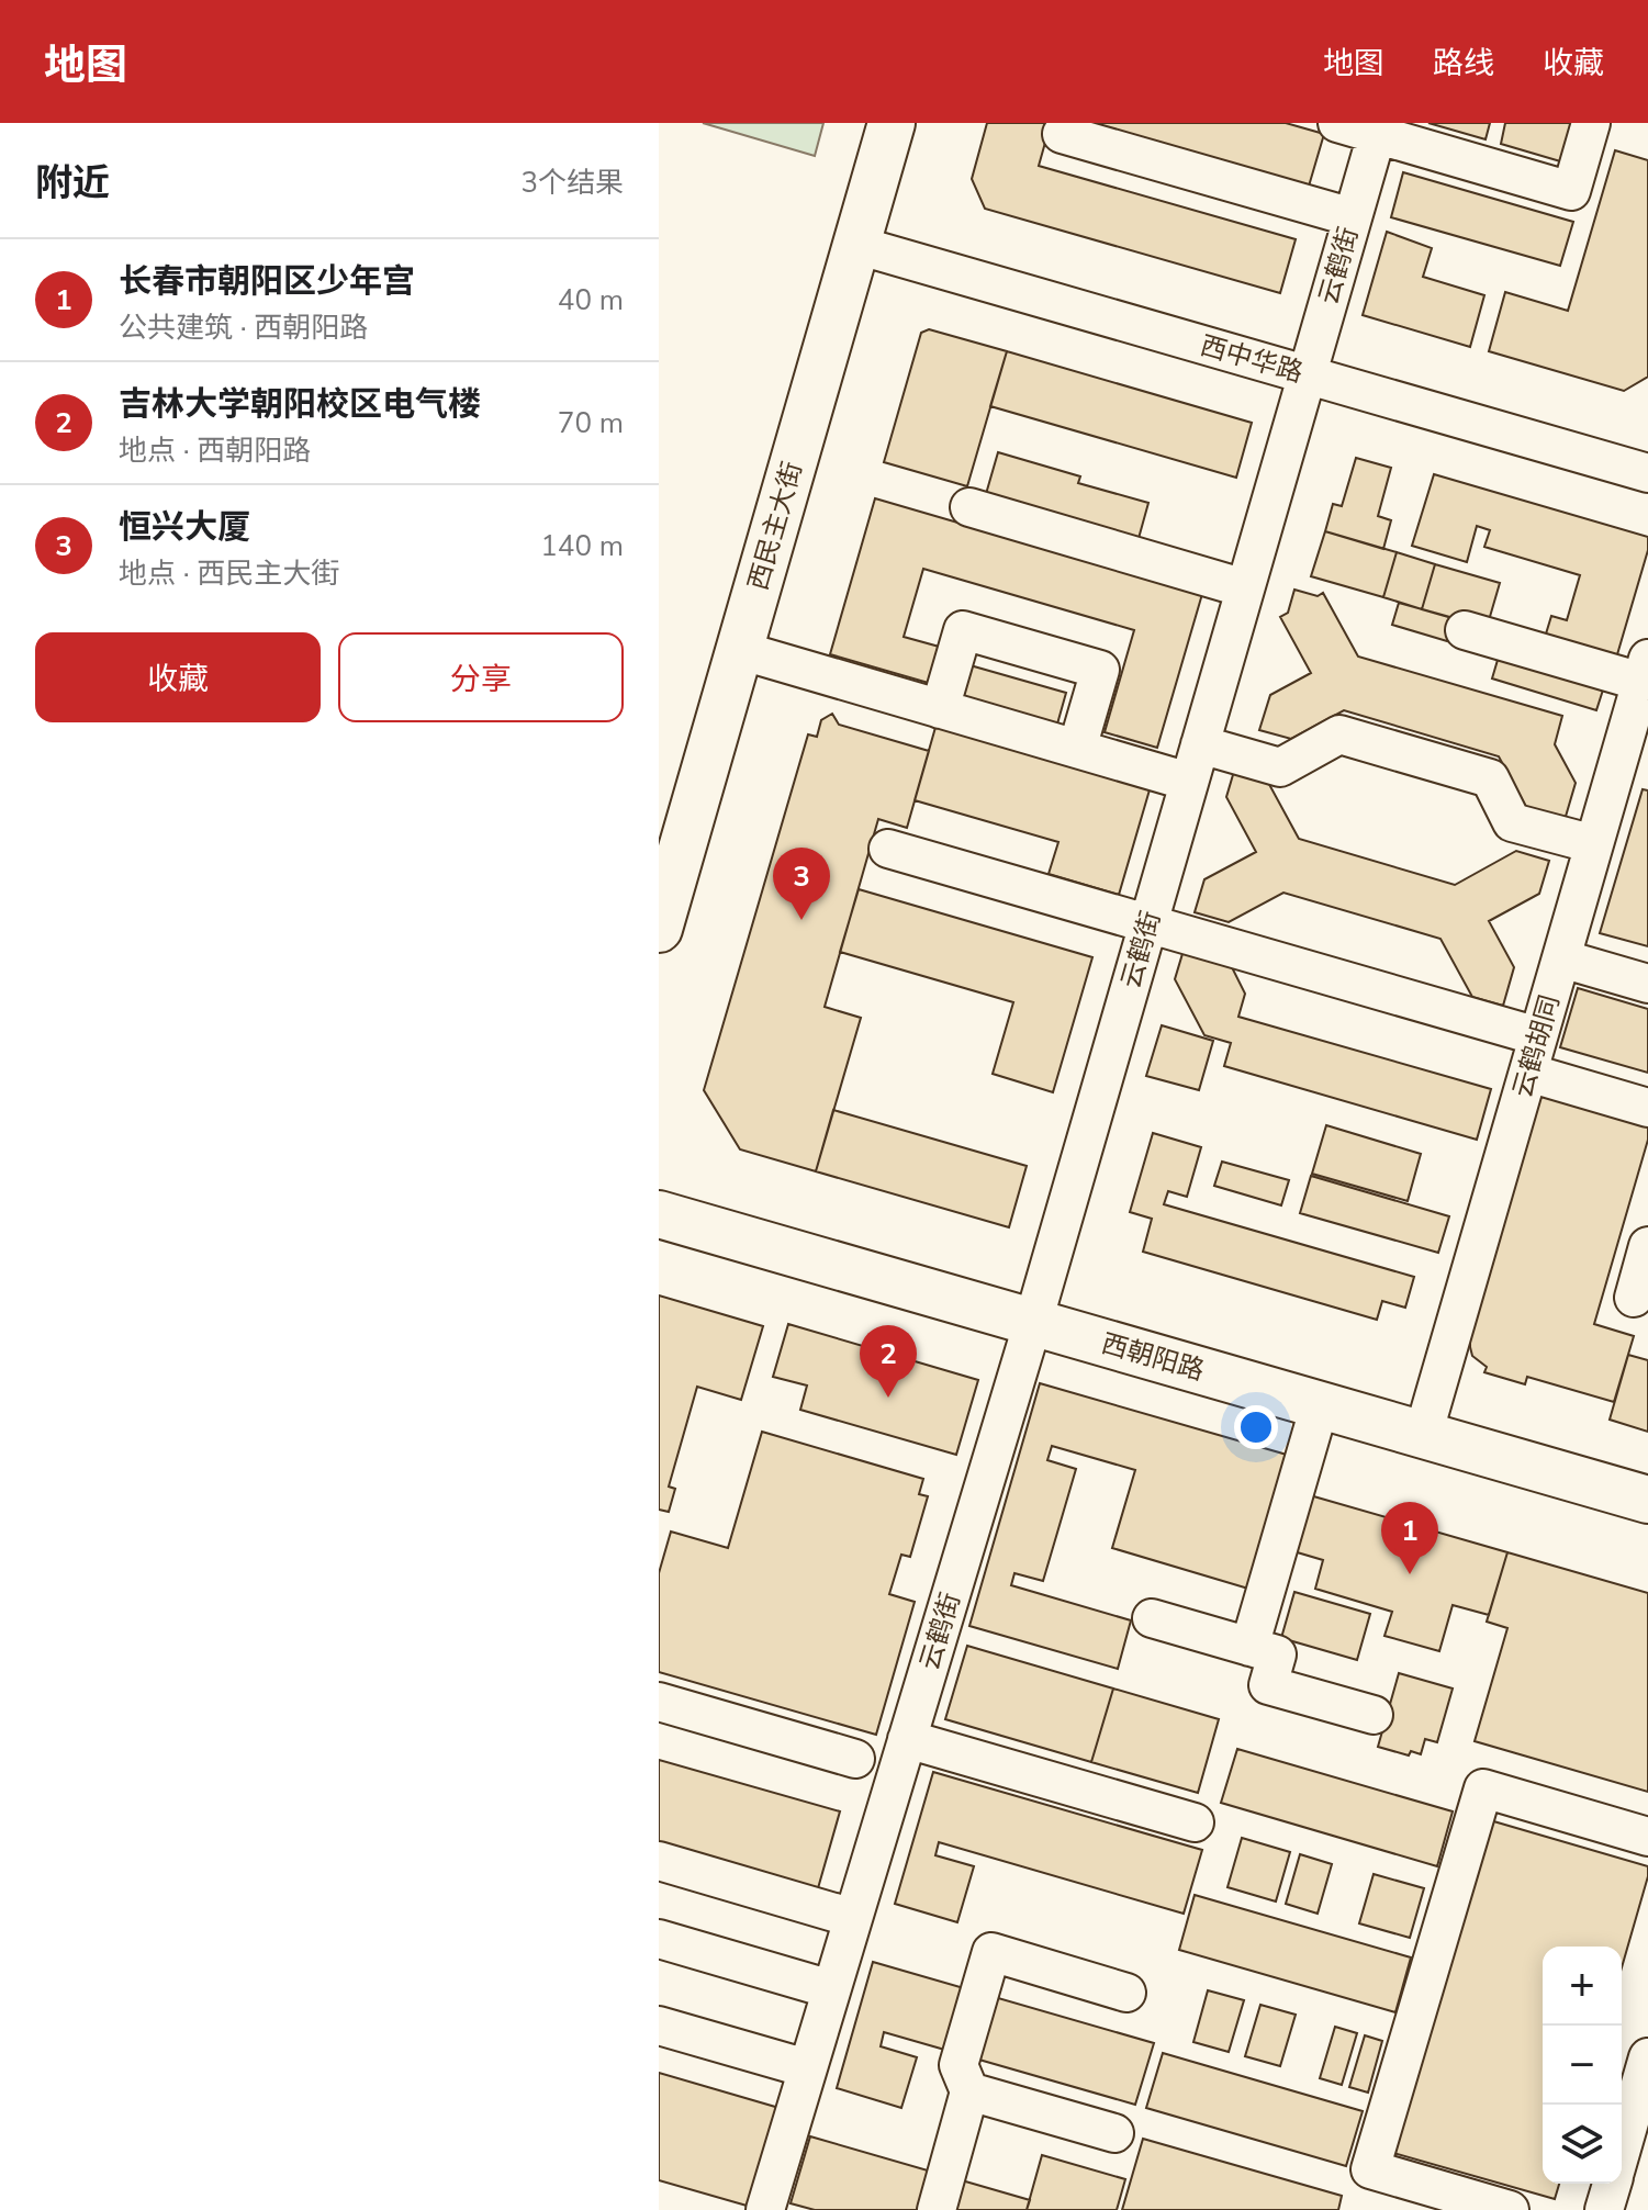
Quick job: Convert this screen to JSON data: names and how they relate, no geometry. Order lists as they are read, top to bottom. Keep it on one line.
{"streets":{"main road":["西民主大街","西朝阳路"],"street":["云鹤街","西中华路","云鹤胡同"]},"crossings":[["云鹤街","西中华路"],["云鹤街","西朝阳路"],["西中华路","西民主大街"],["云鹤胡同","西朝阳路"]],"page":{"header":"地图","nav":["地图","路线","收藏"],"heading":["附近","3个结果"],"list":[{"mark":"1","name":"长春市朝阳区少年宫","note":"公共建筑 · 西朝阳路","value":"40 m"},{"mark":"2","name":"吉林大学朝阳校区电气楼","note":"地点 · 西朝阳路","value":"70 m"},{"mark":"3","name":"恒兴大厦","note":"地点 · 西民主大街","value":"140 m"}],"buttons":["收藏","分享"],"pins":["3","2","1"],"map_buttons":["+","−"]}}
